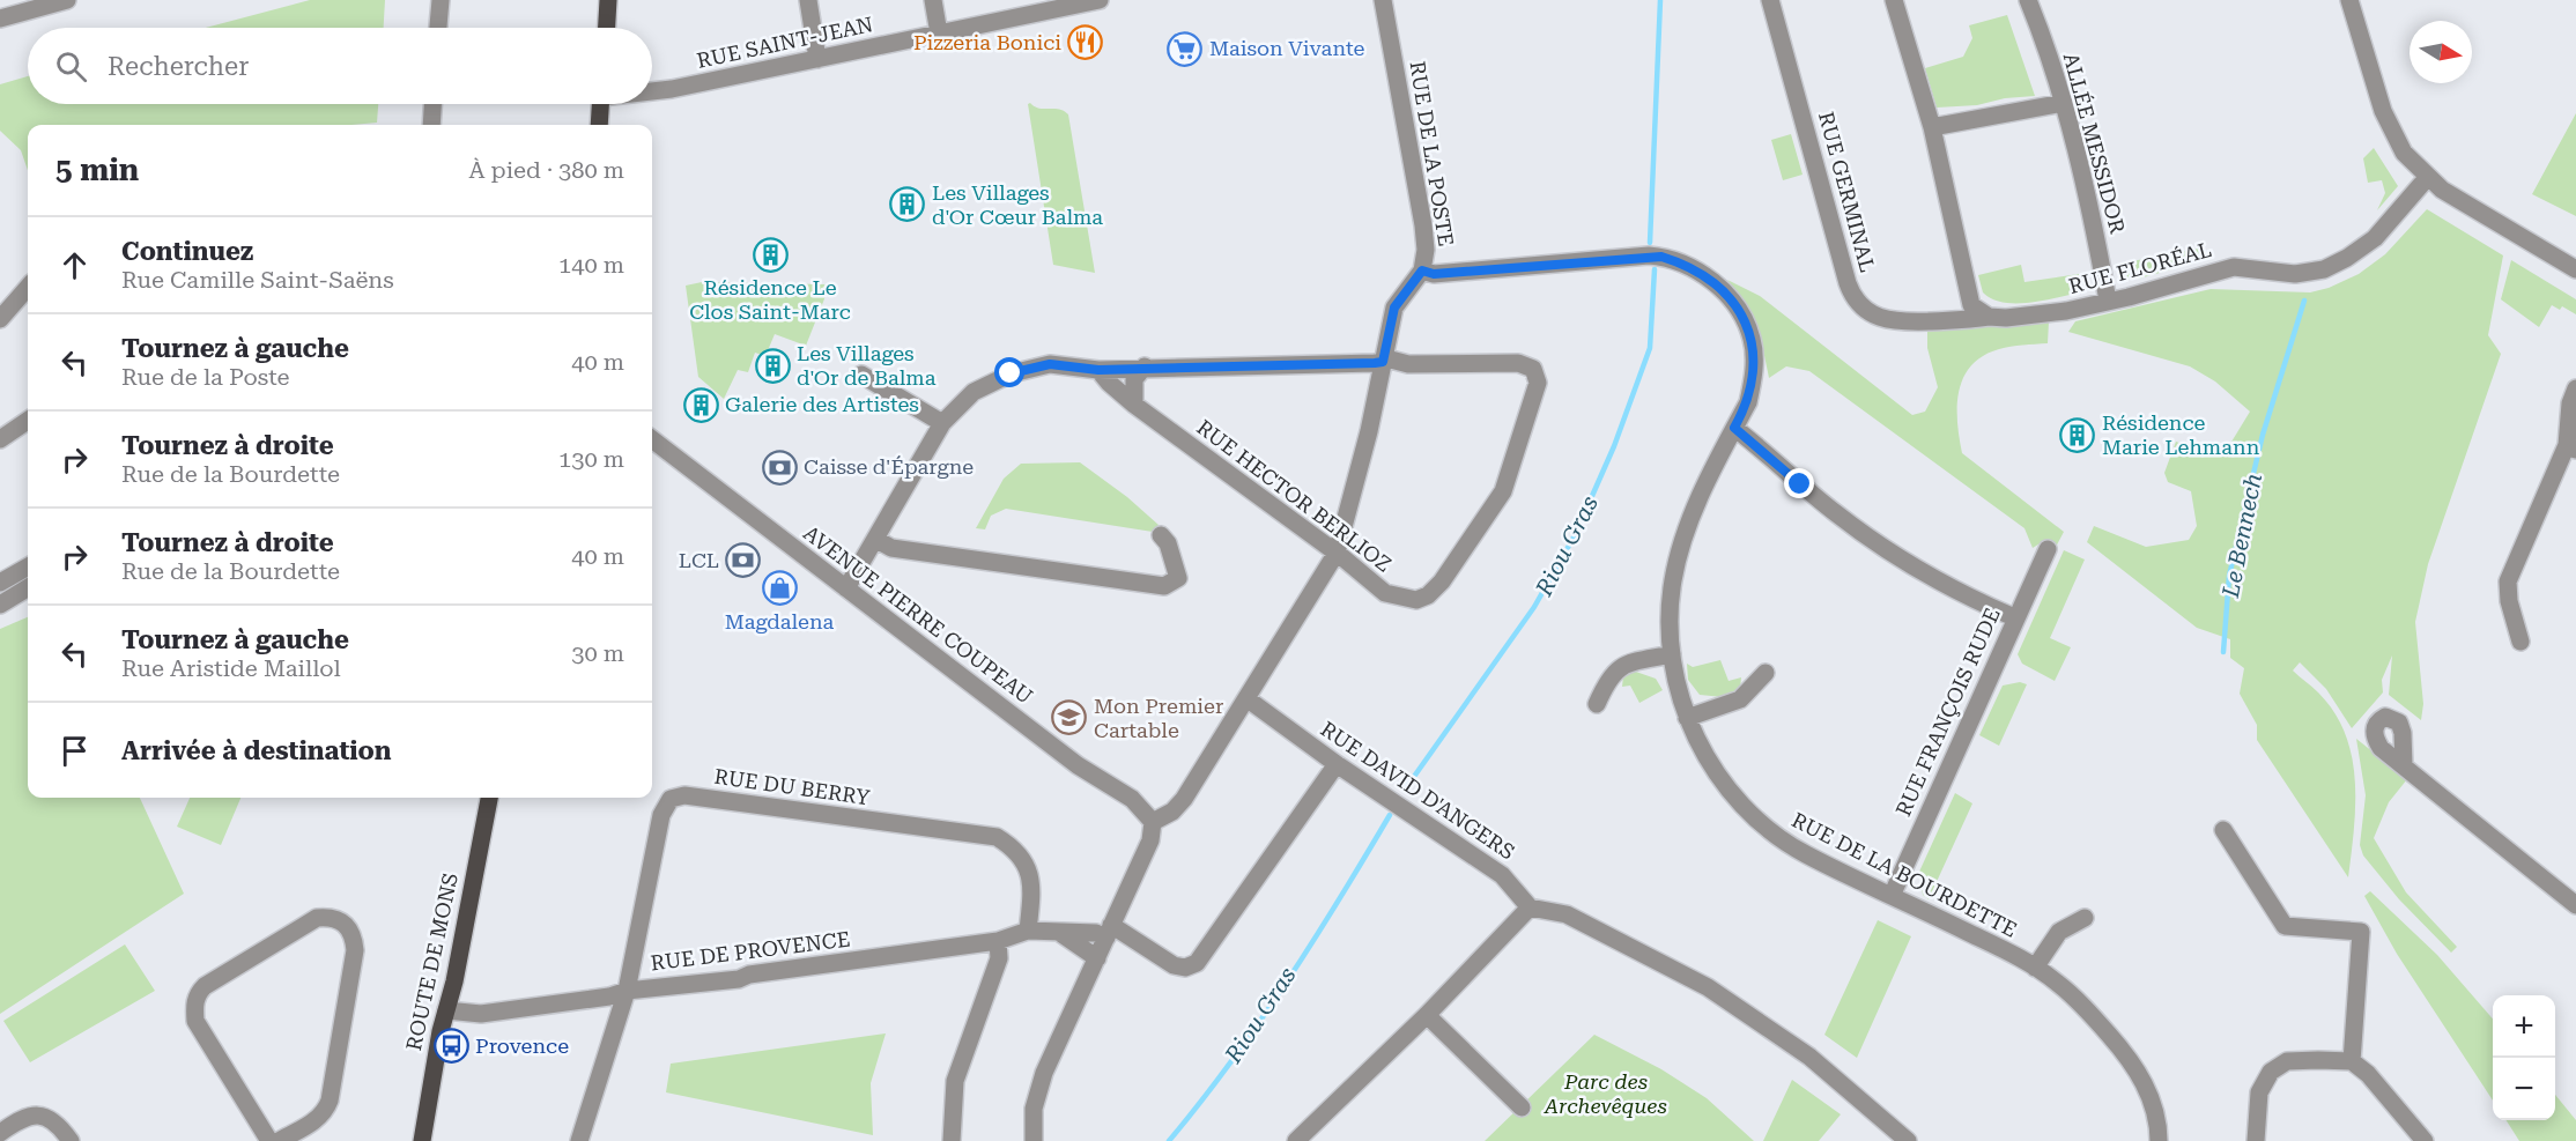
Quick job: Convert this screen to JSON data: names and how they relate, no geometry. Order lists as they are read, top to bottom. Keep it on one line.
{"streets":{"main road":["ROUTE DE MONS"],"street":["RUE SAINT-JEAN","ALLÉE MESSIDOR","RUE DE LA POSTE","RUE GERMINAL","RUE FLORÉAL","RUE HECTOR BERLIOZ","AVENUE PIERRE COUPEAU","RUE FRANÇOIS RUDE","RUE DU BERRY","RUE DAVID D'ANGERS","RUE DE LA BOURDETTE","RUE DE PROVENCE"]},"crossings":[["ALLÉE MESSIDOR","RUE FLORÉAL"],["RUE DE LA POSTE","RUE HECTOR BERLIOZ"],["RUE DE LA POSTE","AVENUE PIERRE COUPEAU"],["RUE DE LA POSTE","RUE DAVID D'ANGERS"],["RUE DE LA POSTE","RUE DE LA BOURDETTE"],["RUE GERMINAL","RUE FLORÉAL"],["RUE FRANÇOIS RUDE","RUE DE LA BOURDETTE"],["RUE DU BERRY","RUE DE PROVENCE"],["RUE DE PROVENCE","ROUTE DE MONS"]],"water":["Le Bennech","Riou Gras"],"parks":["Parc des Archevêques"],"places":{"restaurant":["Pizzeria Bonici"],"supermarket":["Maison Vivante"],"building":["Les Villages d'Or Cœur Balma","Résidence Le Clos Saint-Marc","Les Villages d'Or de Balma","Galerie des Artistes","Résidence Marie Lehmann"],"bank":["Caisse d'Épargne","LCL"],"shop":["Magdalena"],"school or university":["Mon Premier Cartable"],"bus stop":["Provence"]},"north":"right","page":{"search":"Rechercher","heading":["5 min","À pied · 380 m"],"list":[["Continuez","Rue Camille Saint-Saëns","140 m"],["Tournez à gauche","Rue de la Poste","40 m"],["Tournez à droite","Rue de la Bourdette","130 m"],["Tournez à droite","Rue de la Bourdette","40 m"],["Tournez à gauche","Rue Aristide Maillol","30 m"],"Arrivée à destination"],"map_buttons":["+","−"]}}
